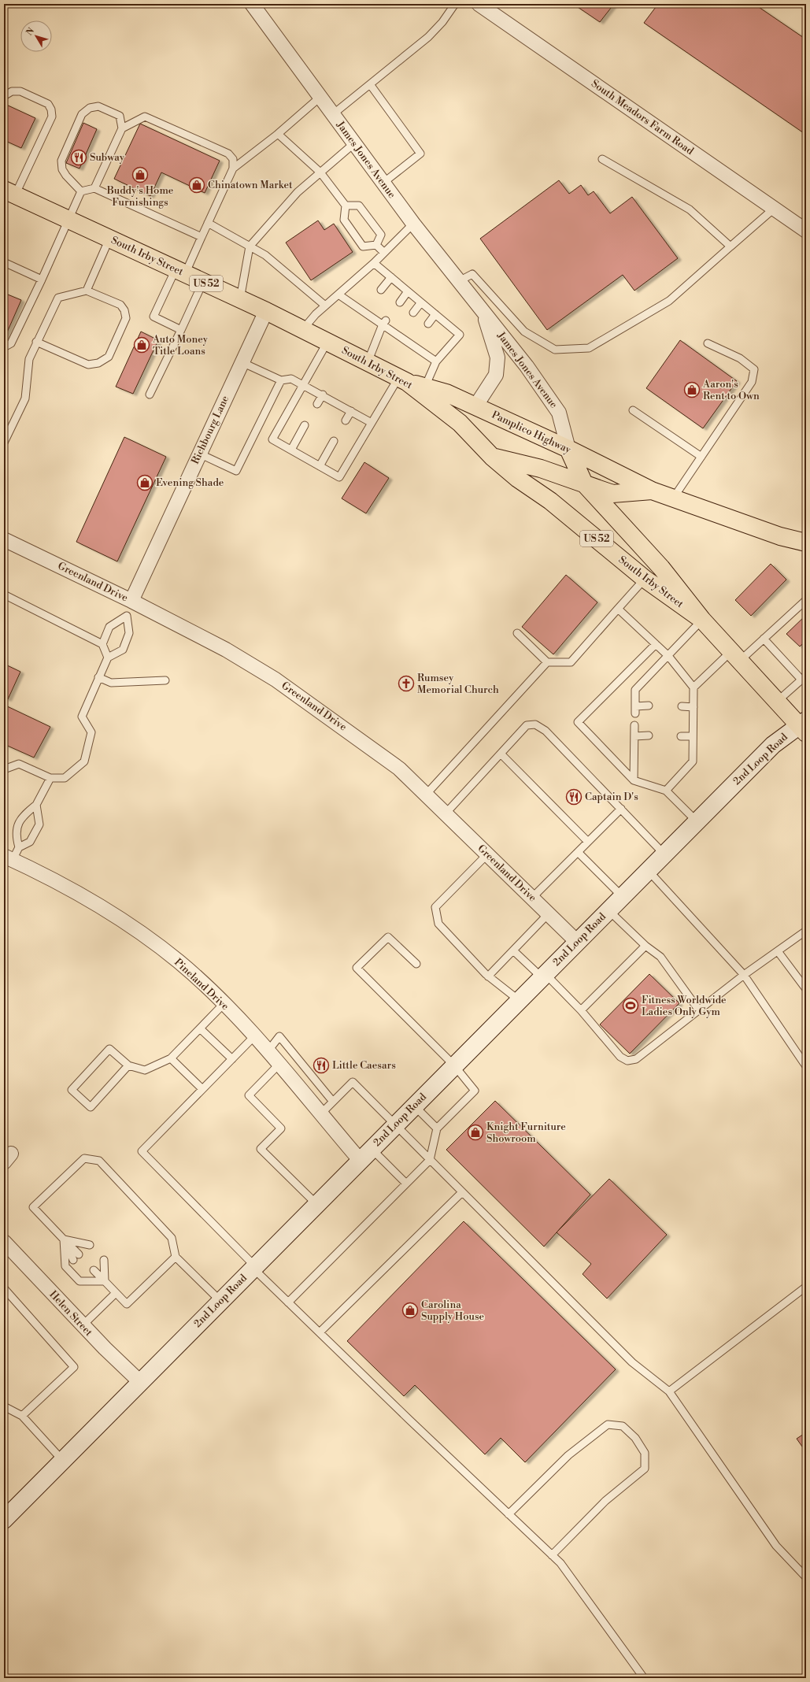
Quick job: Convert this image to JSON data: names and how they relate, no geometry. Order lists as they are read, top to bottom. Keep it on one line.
{"streets":{"main road":["South Irby Street","US 52","Pamplico Highway","2nd Loop Road"],"street":["South Meadors Farm Road","James Jones Avenue","Richbourg Lane","Greenland Drive","Pineland Drive","Helen Street"]},"crossings":[["James Jones Avenue","South Irby Street"],["James Jones Avenue","Pamplico Highway"],["South Irby Street","Richbourg Lane"],["South Irby Street","Pamplico Highway"],["South Irby Street","2nd Loop Road"],["Richbourg Lane","Greenland Drive"],["Greenland Drive","2nd Loop Road"],["2nd Loop Road","Pineland Drive"],["2nd Loop Road","Helen Street"]],"places":{"restaurant":["Subway","Captain D's","Little Caesars"],"shop":["Buddy's Home Furnishings","Chinatown Market","Auto Money Title Loans","Aaron's Rent to Own","Evening Shade","Knight Furniture Showroom","Carolina Supply House"],"church":["Rumsey Memorial Church"],"sports":["Fitness Worldwide Ladies Only Gym"]},"north":"top left"}
